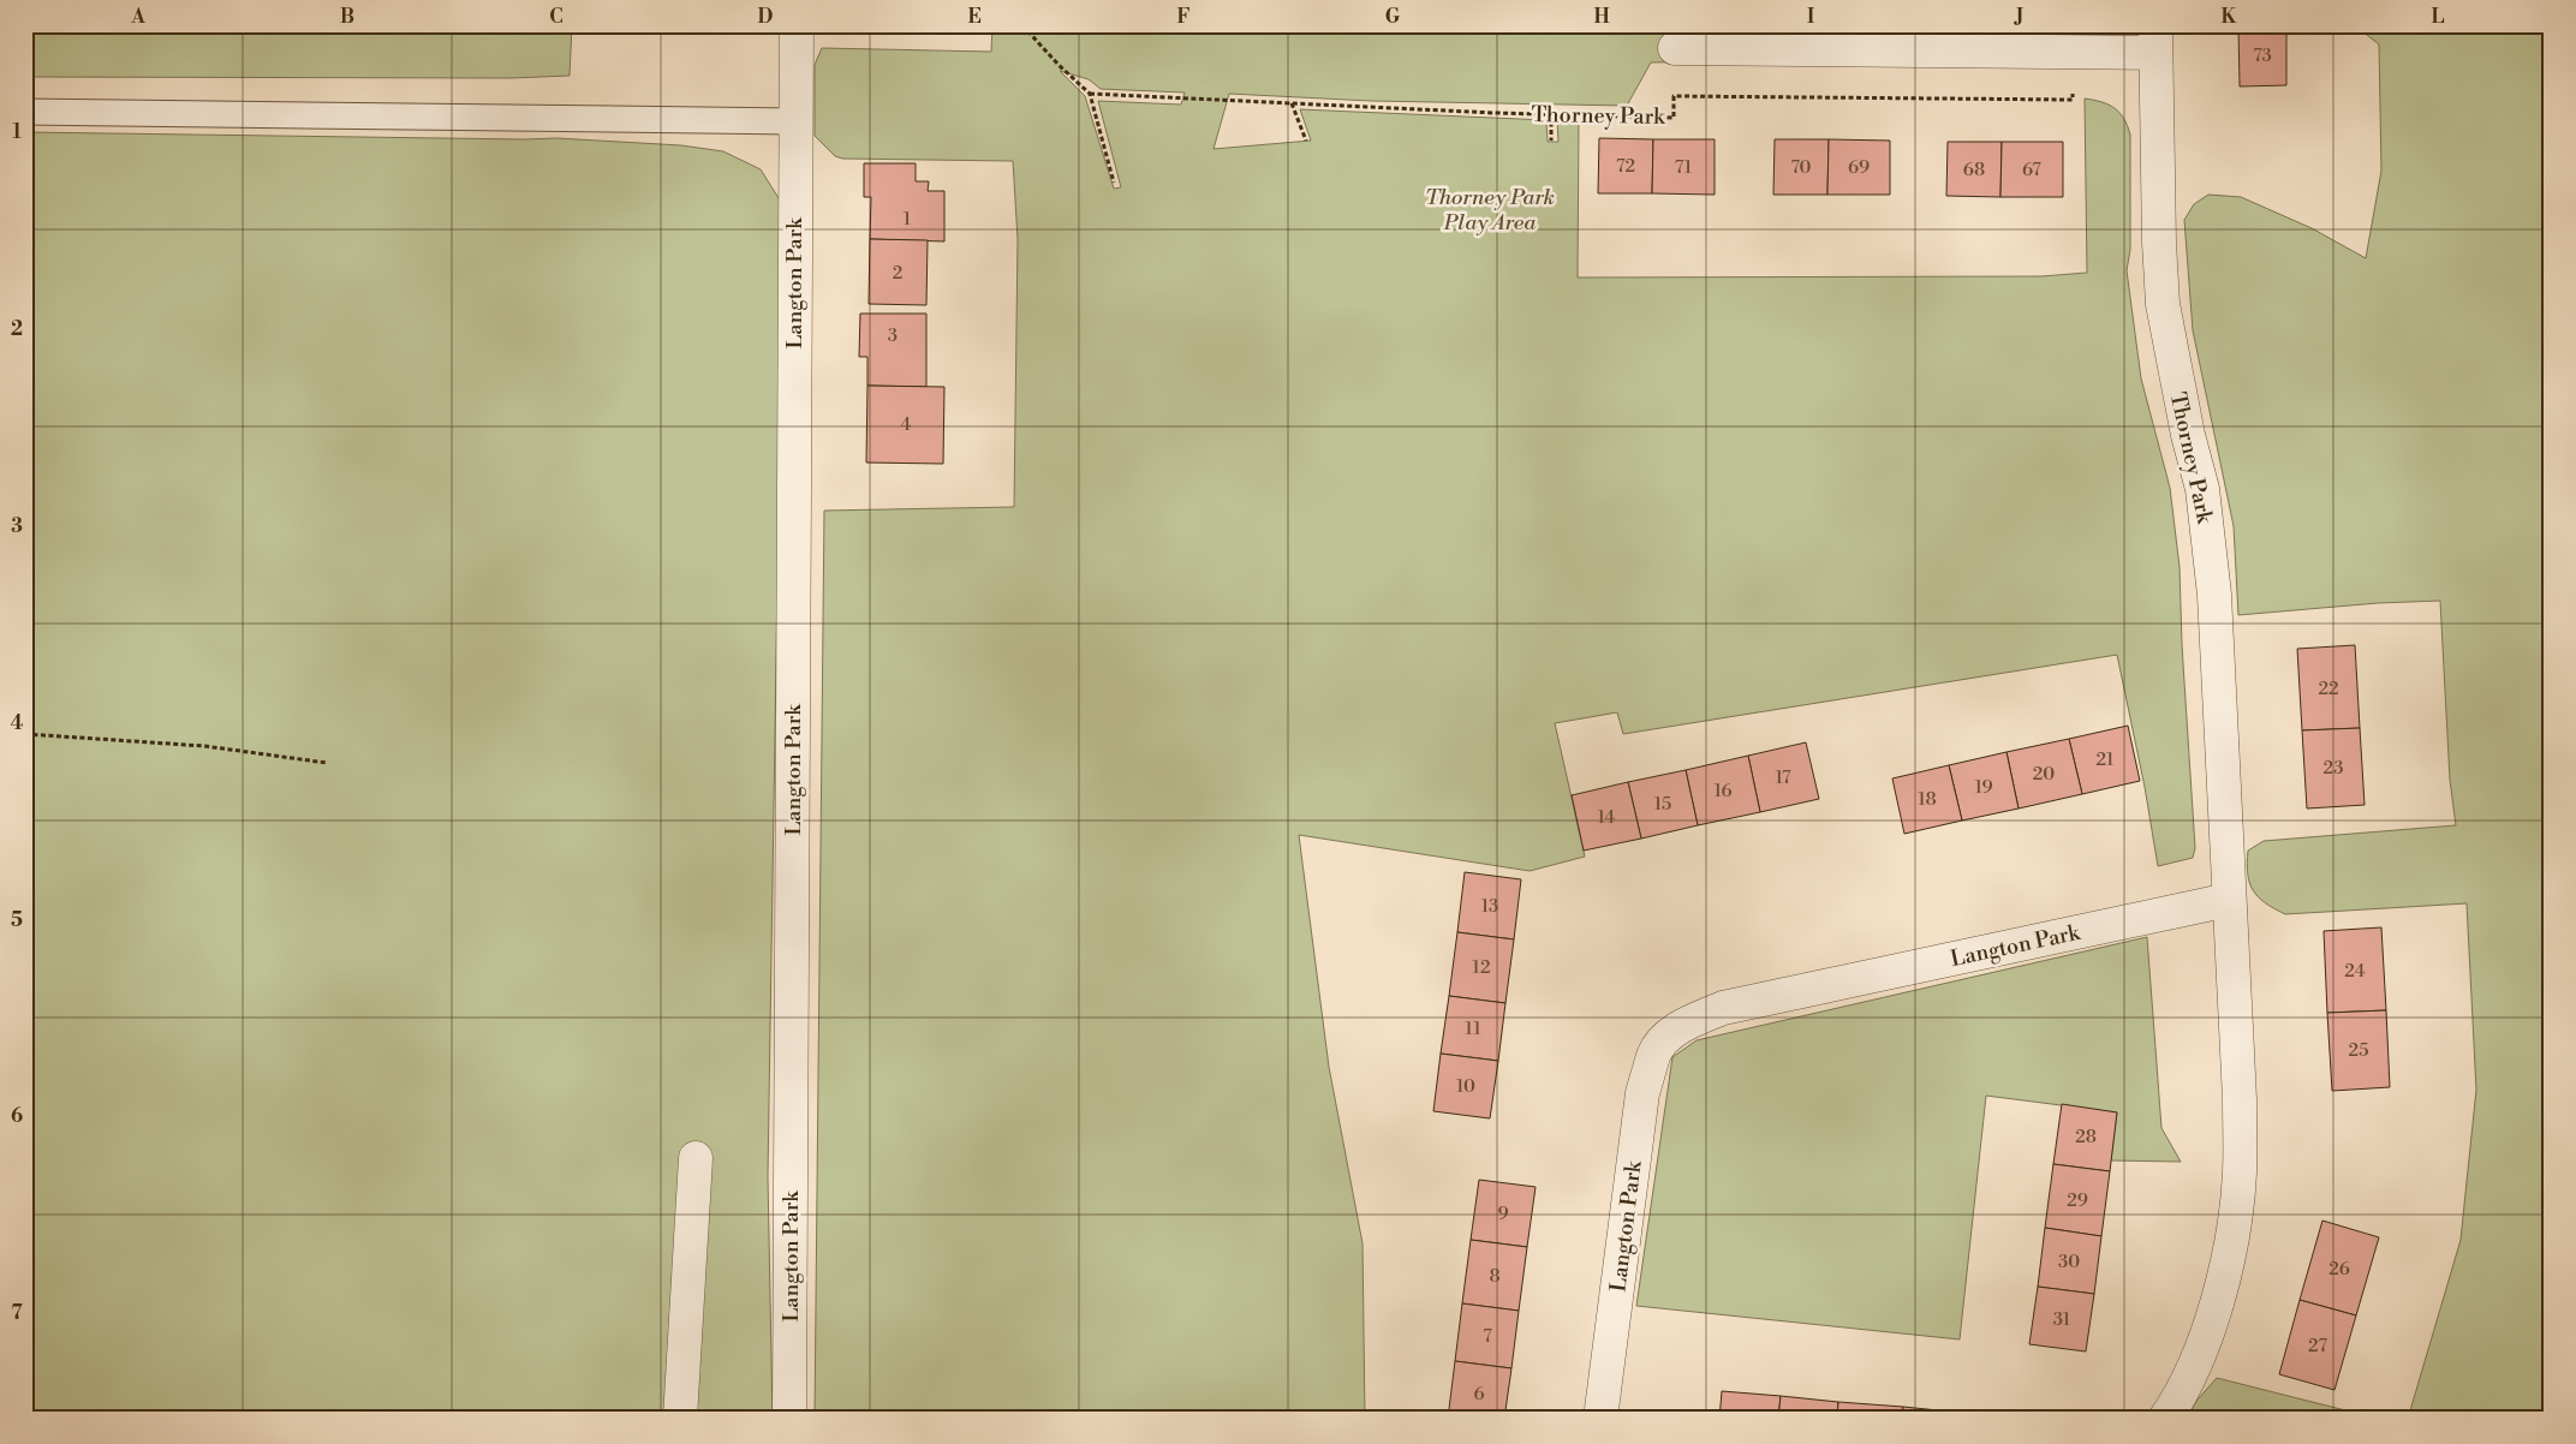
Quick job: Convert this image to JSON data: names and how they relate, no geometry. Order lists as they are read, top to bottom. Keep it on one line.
{"streets":{"street":["Thorney Park","Langton Park"]},"crossings":[["Thorney Park","Langton Park"]],"parks":["Thorney Park Play Area"],"house_numbers":["73","72","71","70","69","68","67","1","2","3","4","22","21","23","20","17","19","16","18","15","14","13","12","24","11","25","10","28","29","9","30","26","8","31","7","27","6"],"grid":{"columns":["A","B","C","D","E","F","G","H","I","J","K","L"],"rows":["1","2","3","4","5","6","7"]}}
